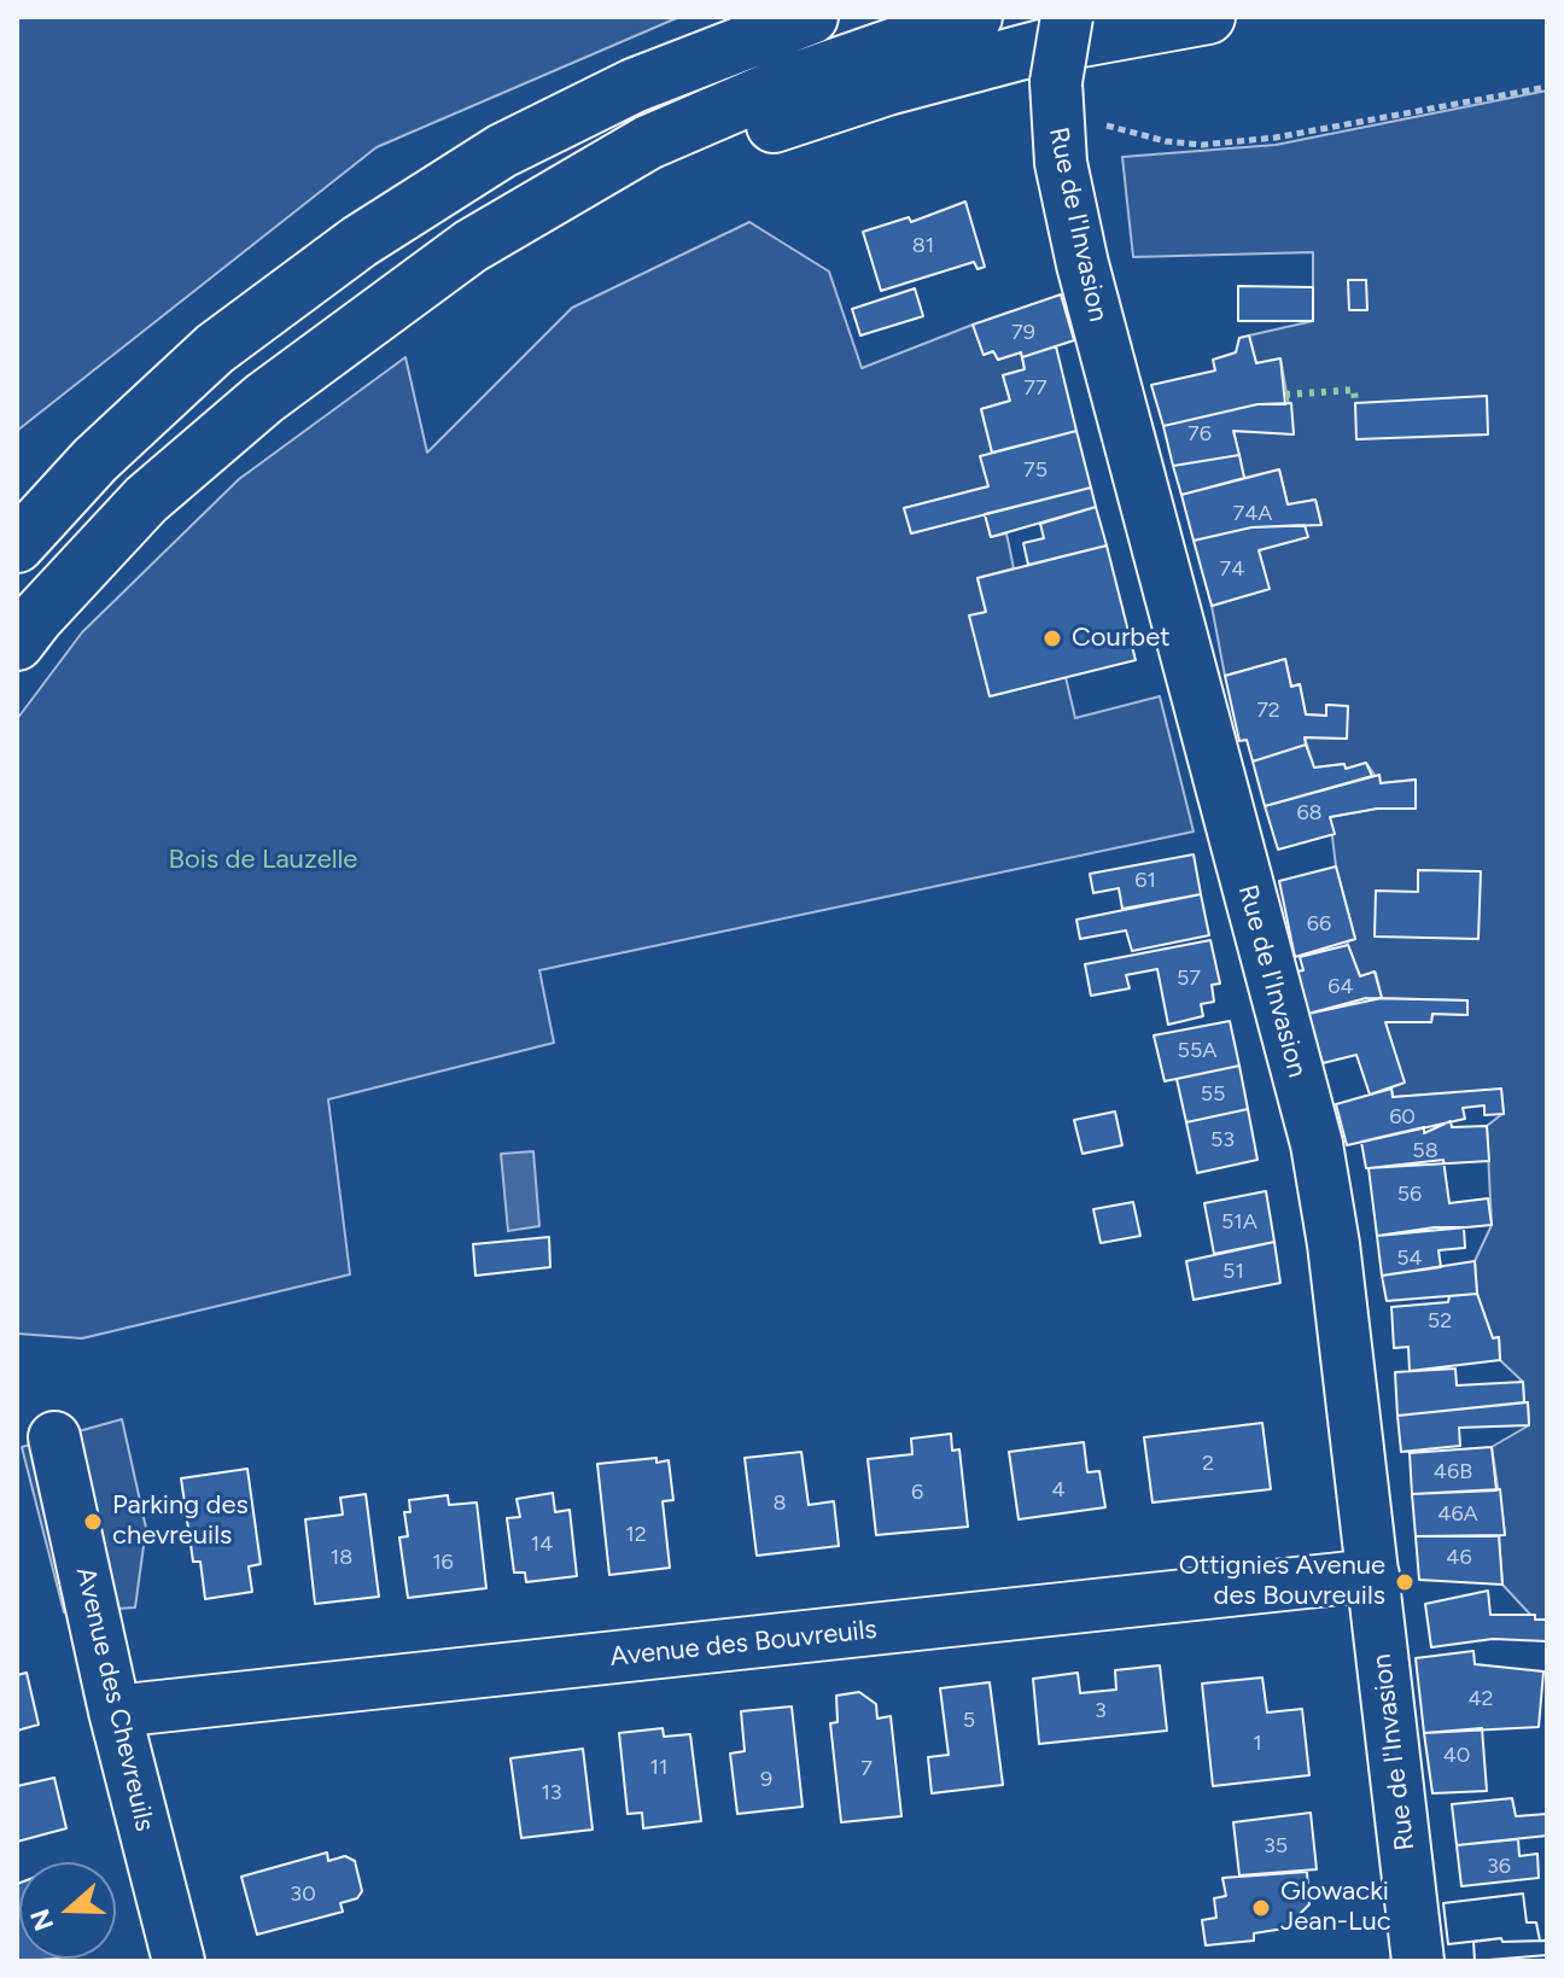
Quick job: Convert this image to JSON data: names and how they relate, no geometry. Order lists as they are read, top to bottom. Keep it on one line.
{"streets":{"street":["Rue de l'Invasion","Avenue des Bouvreuils","Avenue des Chevreuils"]},"crossings":[["Rue de l'Invasion","Avenue des Bouvreuils"],["Avenue des Bouvreuils","Avenue des Chevreuils"]],"parks":["Bois de Lauzelle"],"places":["Courbet","Parking des chevreuils","Ottignies Avenue des Bouvreuils","Glowacki Jean-Luc"],"house_numbers":["81","79","77","76","75","74A","74","72","68","61","66","57","64","55A","55","60","53","58","56","51A","54","51","52","2","46B","4","6","8","46A","12","14","18","46","16","42","3","5","1","40","11","7","9","13","35","36","30"],"north":"left"}
